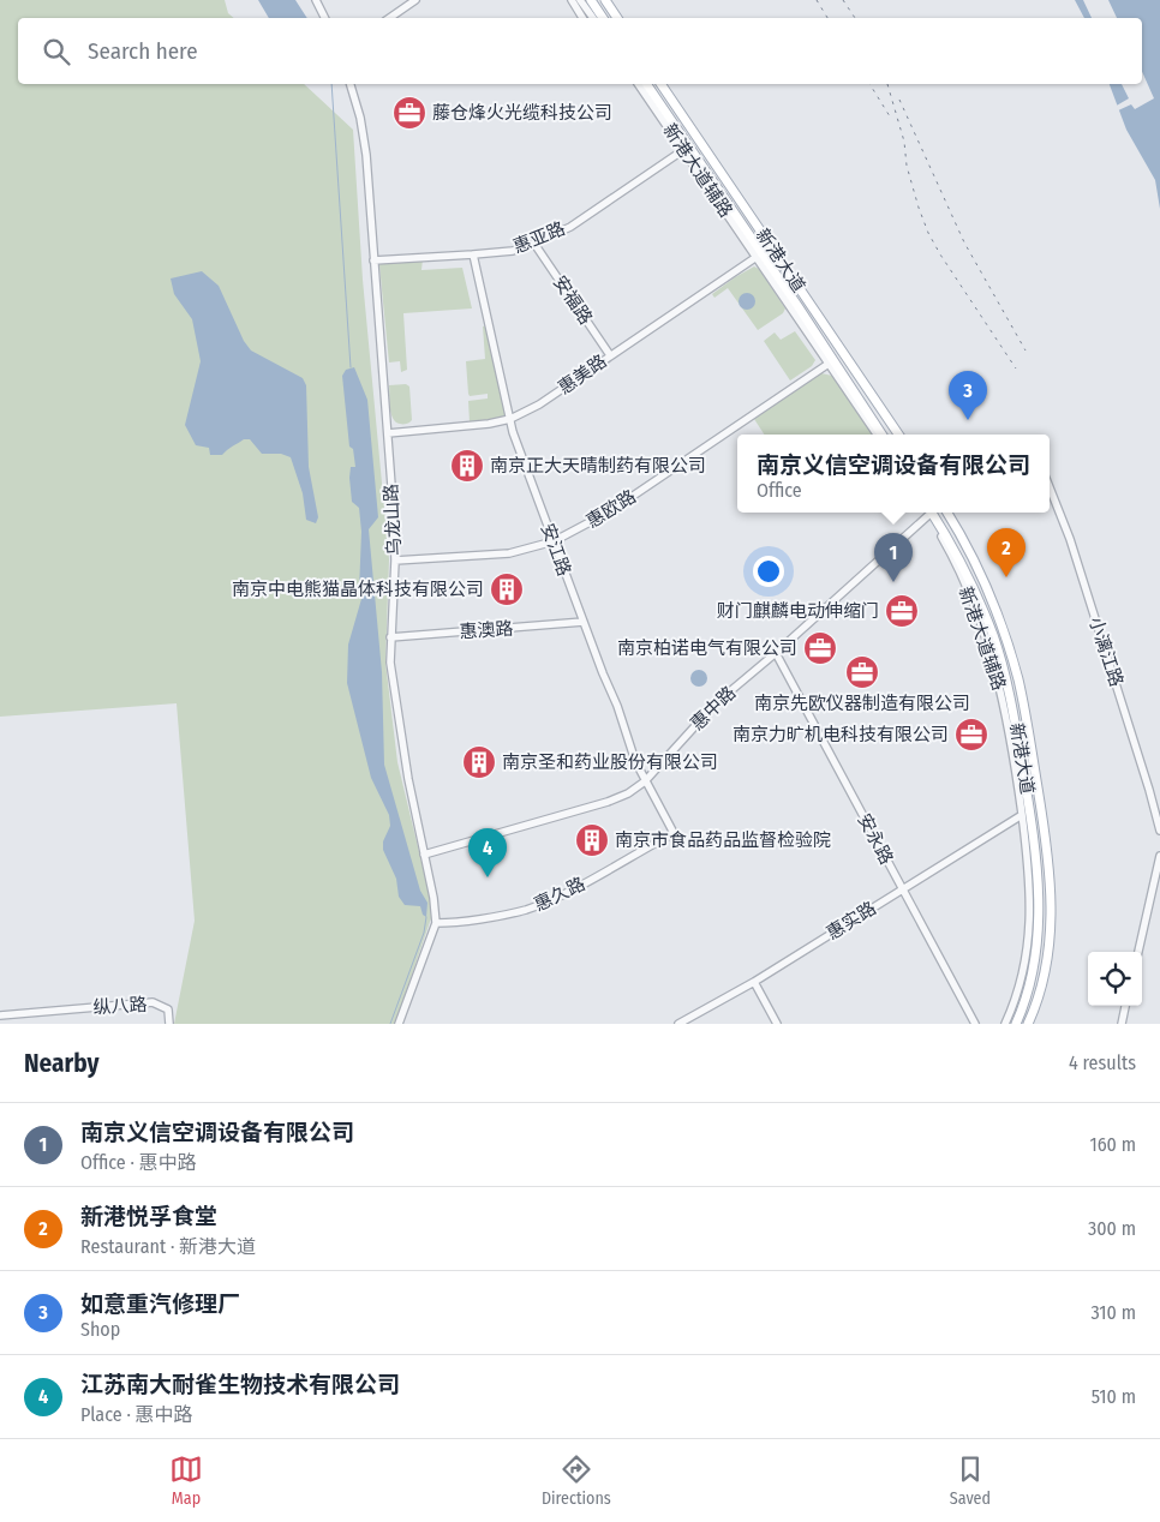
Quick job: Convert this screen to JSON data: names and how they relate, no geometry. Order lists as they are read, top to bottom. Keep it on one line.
{"streets":{"main road":["新港大道"],"street":["新港大道辅路","惠亚路","安福路","惠美路","惠欧路","乌龙山路","安江路","惠澳路","小漓江路","惠中路","安永路","惠久路","惠实路","纵八路"]},"crossings":[["新港大道辅路","惠亚路"],["新港大道辅路","惠美路"],["新港大道辅路","惠欧路"],["新港大道辅路","惠实路"],["惠亚路","安福路"],["惠亚路","乌龙山路"],["惠亚路","安江路"],["安福路","惠美路"],["惠美路","乌龙山路"],["惠美路","安江路"],["惠欧路","乌龙山路"],["惠欧路","安江路"],["乌龙山路","惠澳路"],["乌龙山路","惠中路"],["乌龙山路","惠久路"],["安江路","惠澳路"],["安江路","惠中路"],["安江路","惠久路"],["惠中路","安永路"],["安永路","惠实路"]],"places":{"office":["藤仓烽火光缆科技公司","财门麒麟电动伸缩门","南京柏诺电气有限公司","南京先欧仪器制造有限公司","南京力旷机电科技有限公司"],"building":["南京正大天晴制药有限公司","南京中电熊猫晶体科技有限公司","南京圣和药业股份有限公司","南京市食品药品监督检验院"]},"page":{"search":"Search here","pins":["3","2","1","4"],"popup":["南京义信空调设备有限公司","Office"],"heading":["Nearby","4 results"],"list":[{"mark":"1","name":"南京义信空调设备有限公司","note":"Office · 惠中路","value":"160 m"},{"mark":"2","name":"新港悦孚食堂","note":"Restaurant · 新港大道","value":"300 m"},{"mark":"3","name":"如意重汽修理厂","note":"Shop","value":"310 m"},{"mark":"4","name":"江苏南大耐雀生物技术有限公司","note":"Place · 惠中路","value":"510 m"}],"nav":["Map","Directions","Saved"]}}
